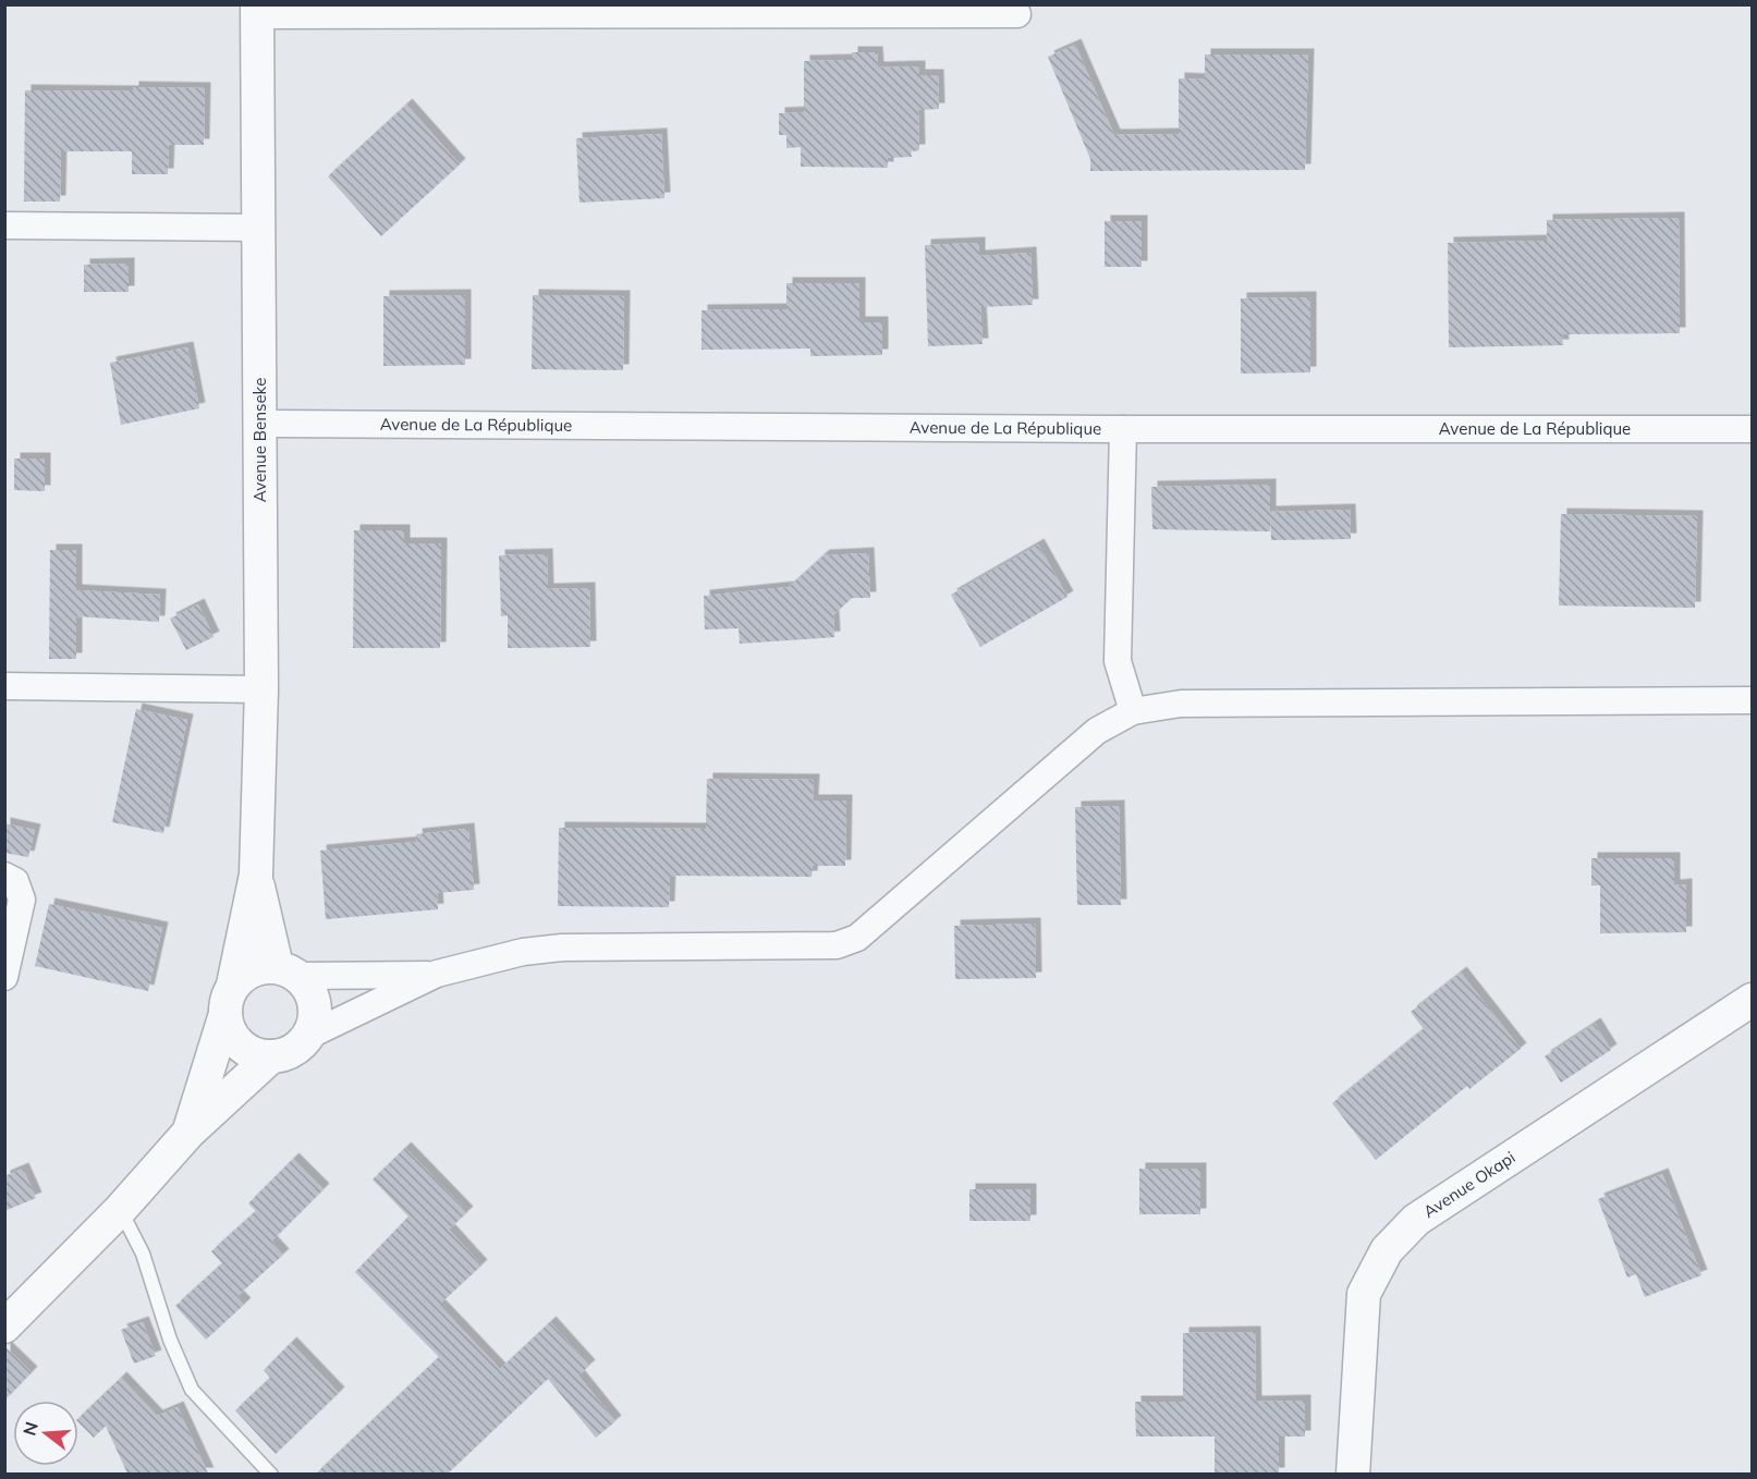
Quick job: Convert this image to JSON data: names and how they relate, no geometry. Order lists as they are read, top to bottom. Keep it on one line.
{"streets":{"street":["Avenue de La République","Avenue Benseke","Avenue Okapi"]},"crossings":[["Avenue de La République","Avenue Benseke"]],"north":"left"}
